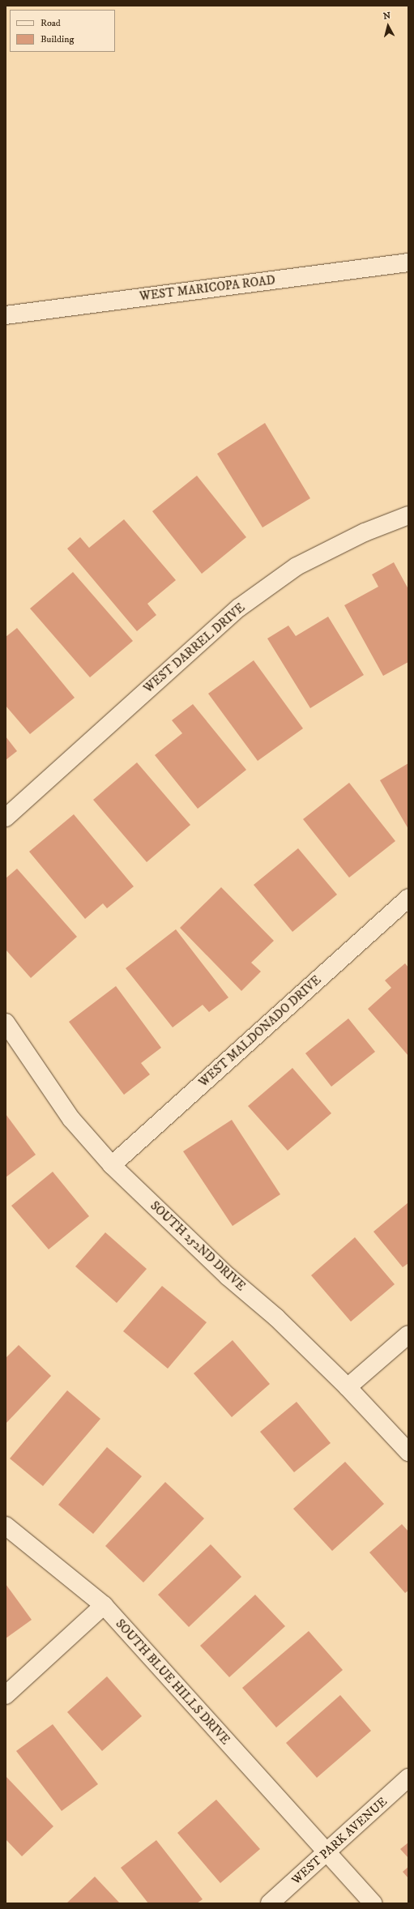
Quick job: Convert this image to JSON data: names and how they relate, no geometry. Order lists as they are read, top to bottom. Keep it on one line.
{"streets":{"street":["WEST MARICOPA ROAD","WEST DARREL DRIVE","WEST MALDONADO DRIVE","SOUTH 252ND DRIVE","SOUTH BLUE HILLS DRIVE","WEST PARK AVENUE"]},"crossings":[["WEST MALDONADO DRIVE","SOUTH 252ND DRIVE"],["SOUTH BLUE HILLS DRIVE","WEST PARK AVENUE"]],"legend":["Road","Building"],"north":"top"}
